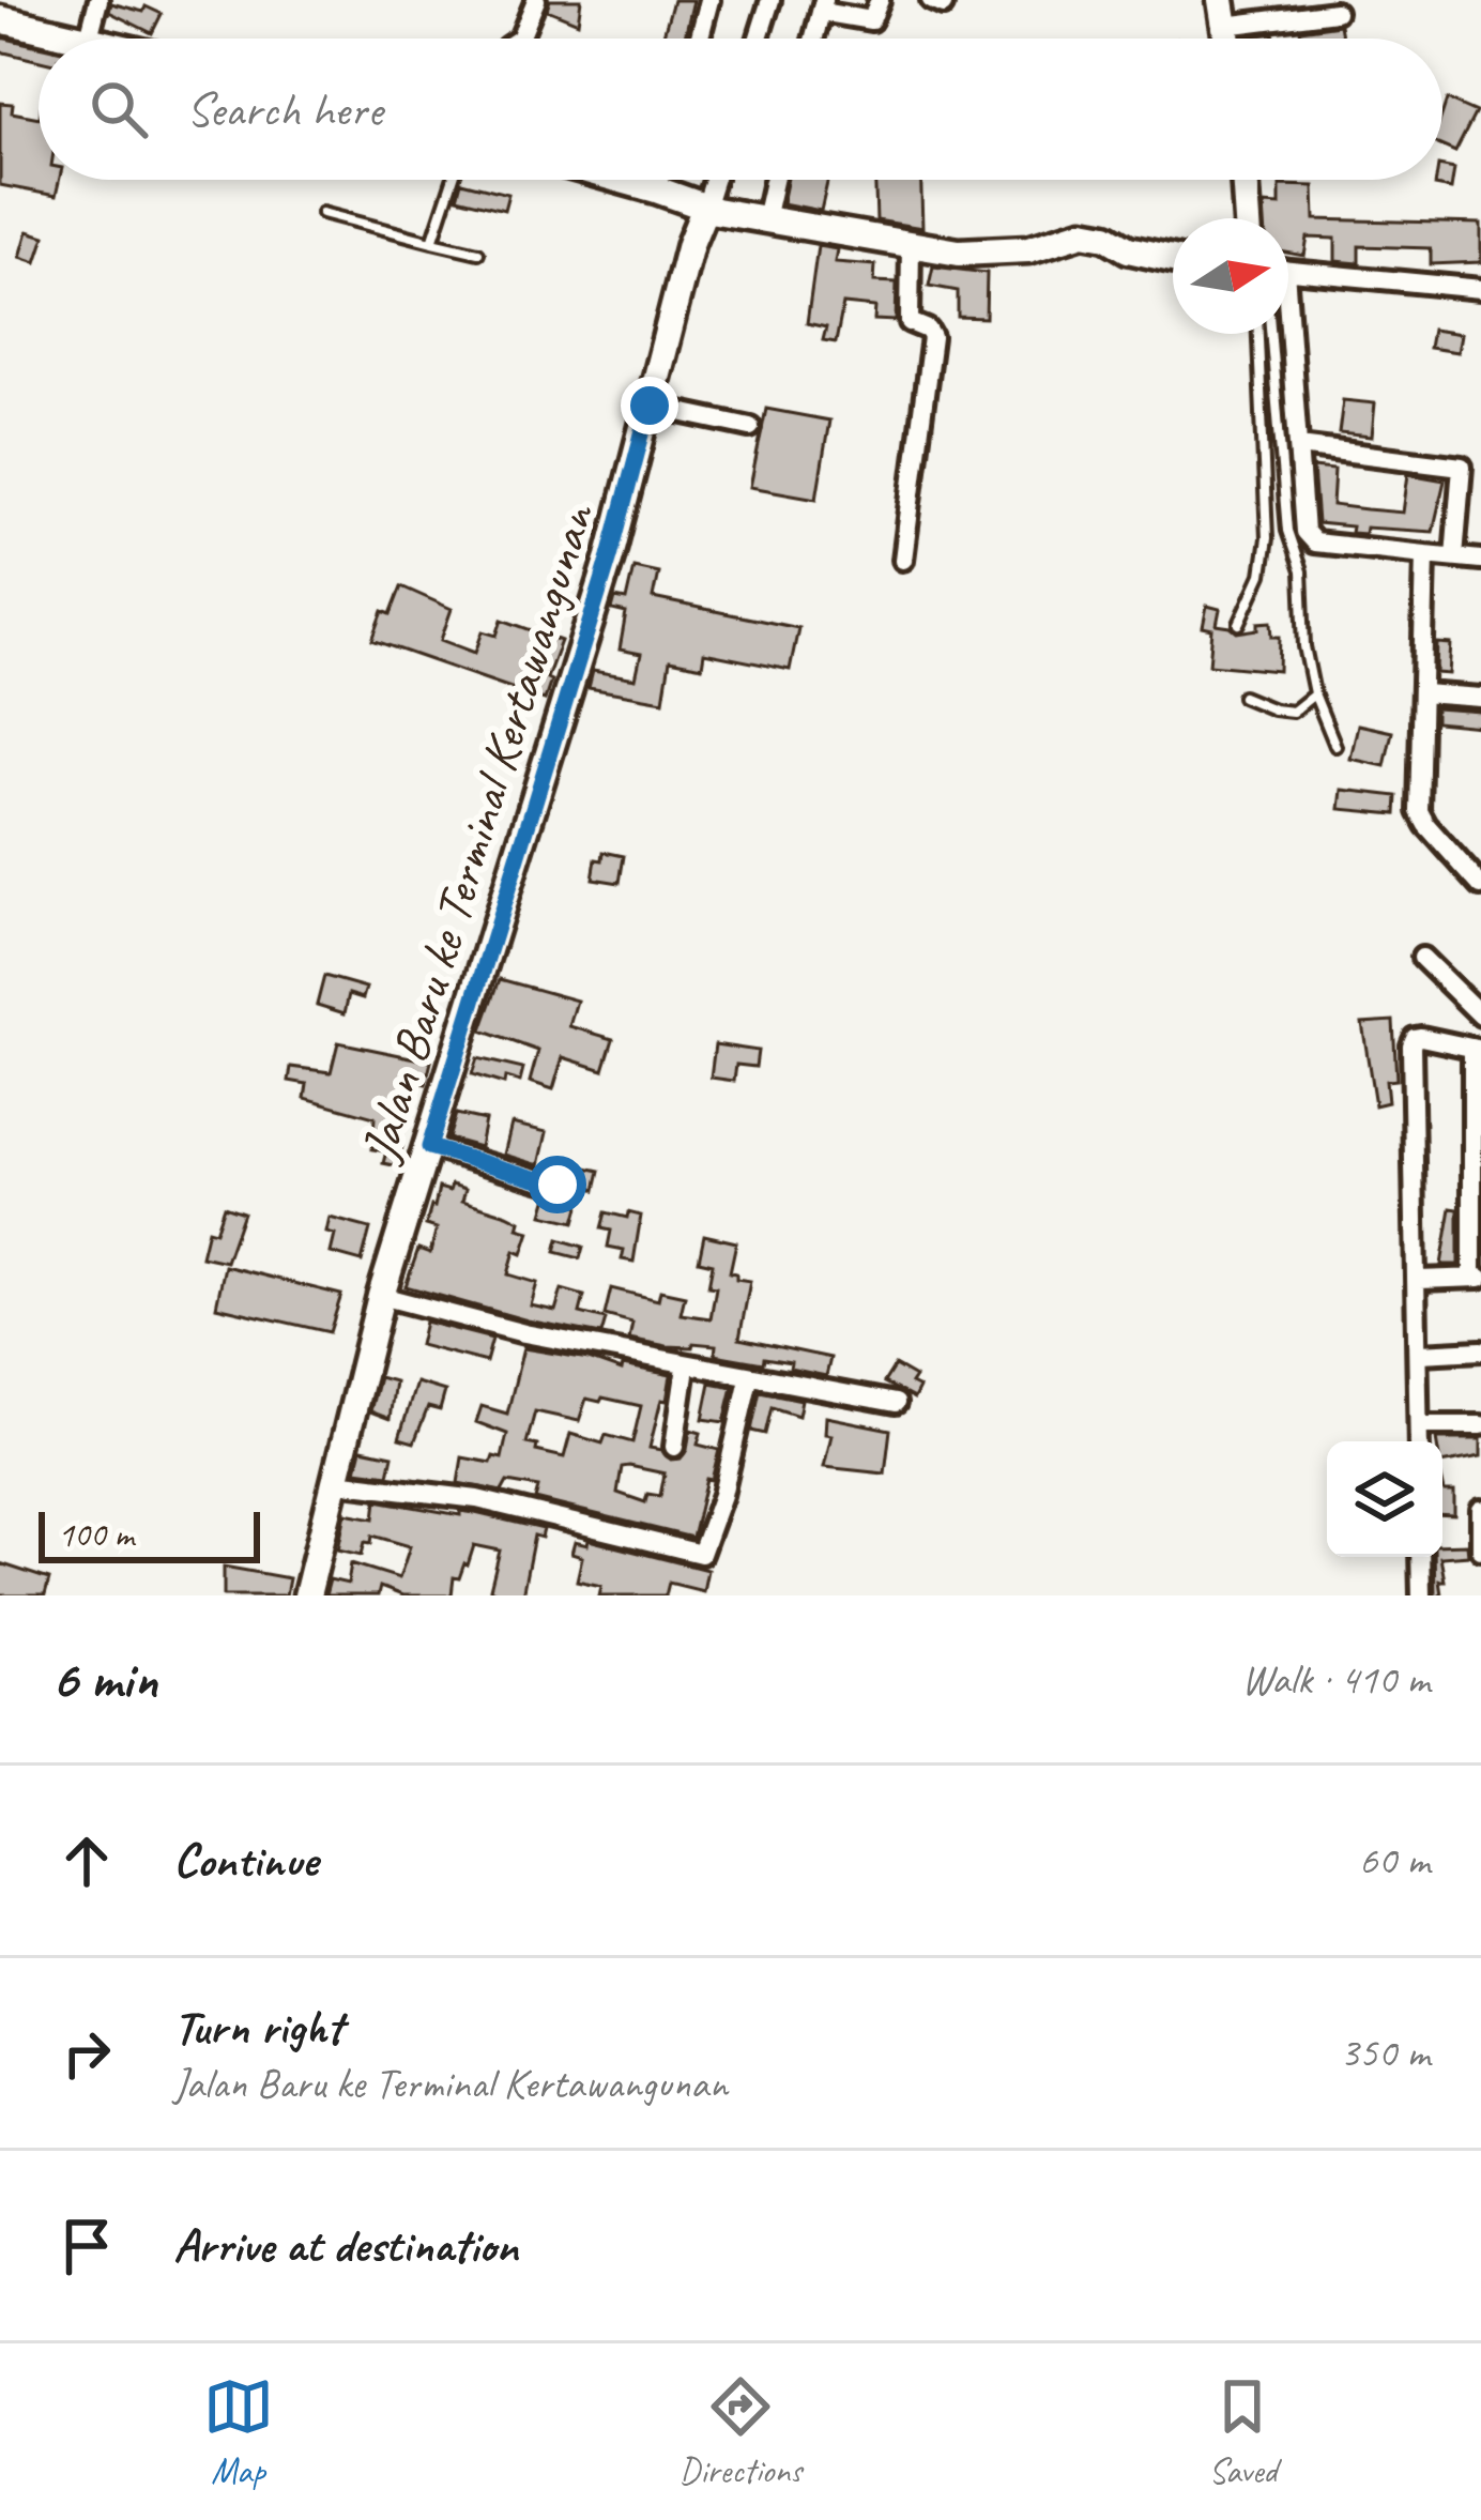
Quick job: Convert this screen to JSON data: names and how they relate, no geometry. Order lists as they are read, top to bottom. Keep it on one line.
{"streets":{"main road":["Jalan Baru ke Terminal Kertawangunan"]},"scale_bar":"100 m","north":"right","page":{"search":"Search here","scale":"100 m","heading":["6 min","Walk · 410 m"],"list":[["Continue","60 m"],["Turn right","Jalan Baru ke Terminal Kertawangunan","350 m"],"Arrive at destination"],"nav":["Map","Directions","Saved"]}}
